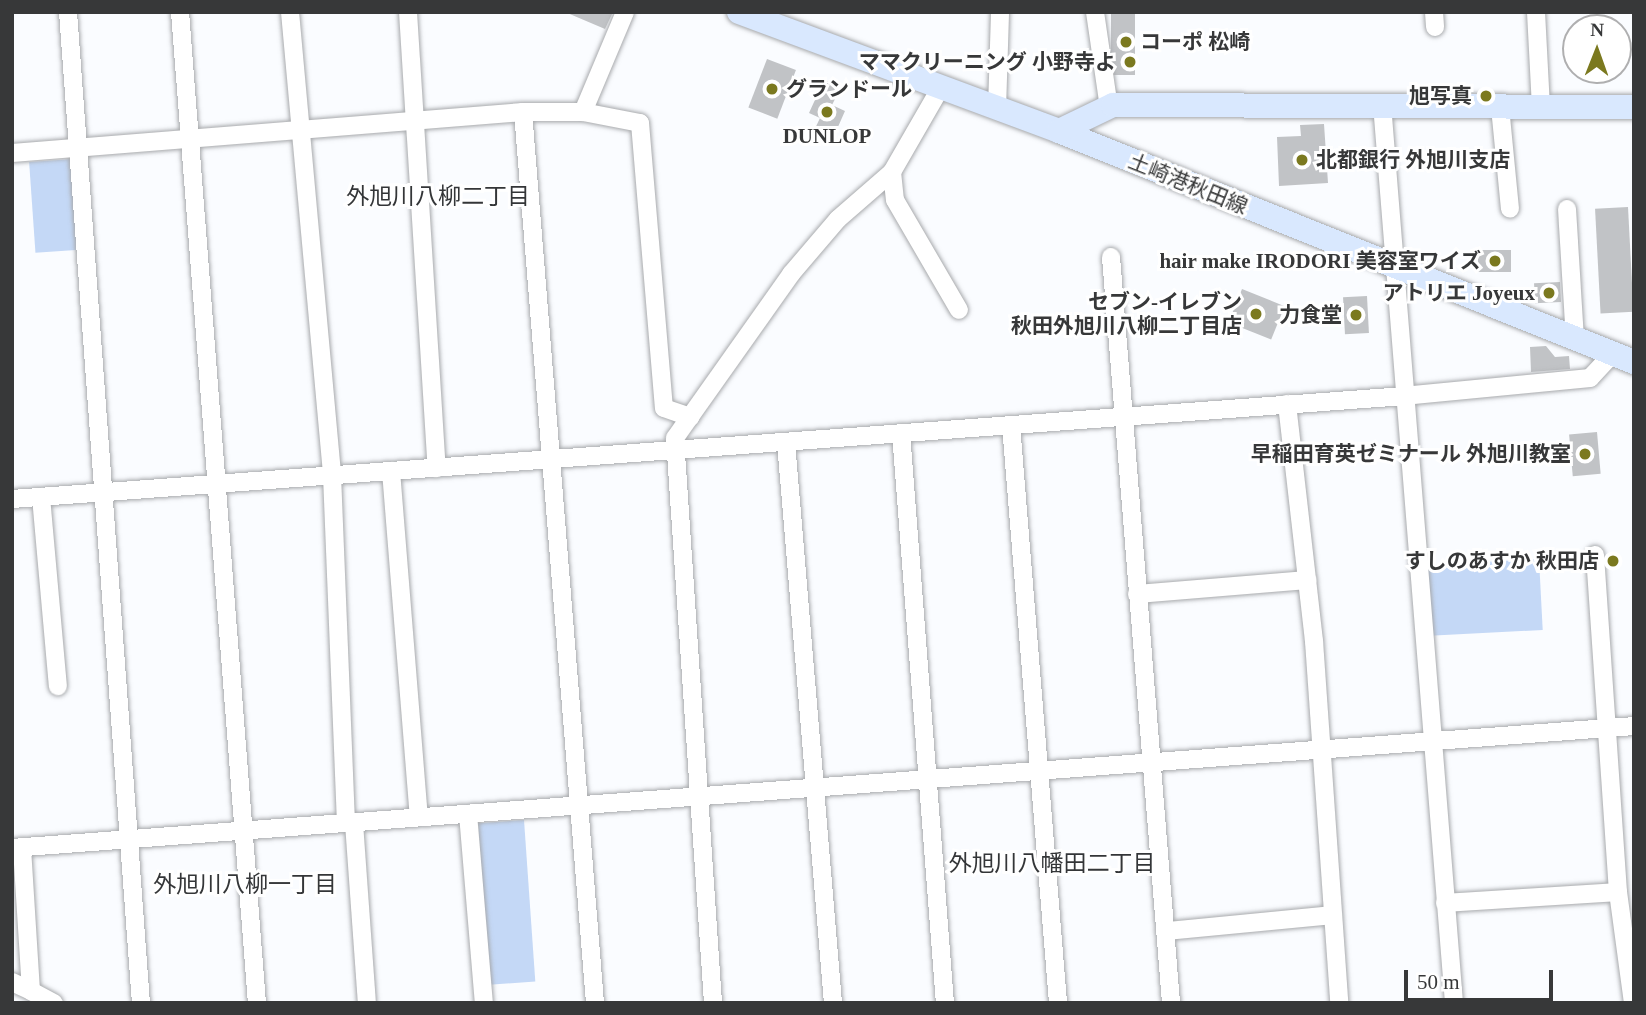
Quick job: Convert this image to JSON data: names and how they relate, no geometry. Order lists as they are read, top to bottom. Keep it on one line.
{"streets":{"main road":["土崎港秋田線"]},"districts":["外旭川八柳二丁目","外旭川八幡田二丁目","外旭川八柳一丁目"],"places":["コーポ 松崎","ママクリーニング 小野寺よ","グランドール","旭写真","DUNLOP","北都銀行 外旭川支店","hair make IRODORI 美容室ワイズ","アトリエ Joyeux","セブン-イレブン 秋田外旭川八柳二丁目店","力食堂","早稲田育英ゼミナール 外旭川教室","すしのあすか 秋田店"],"scale_bar":"50 m","north":"top"}
